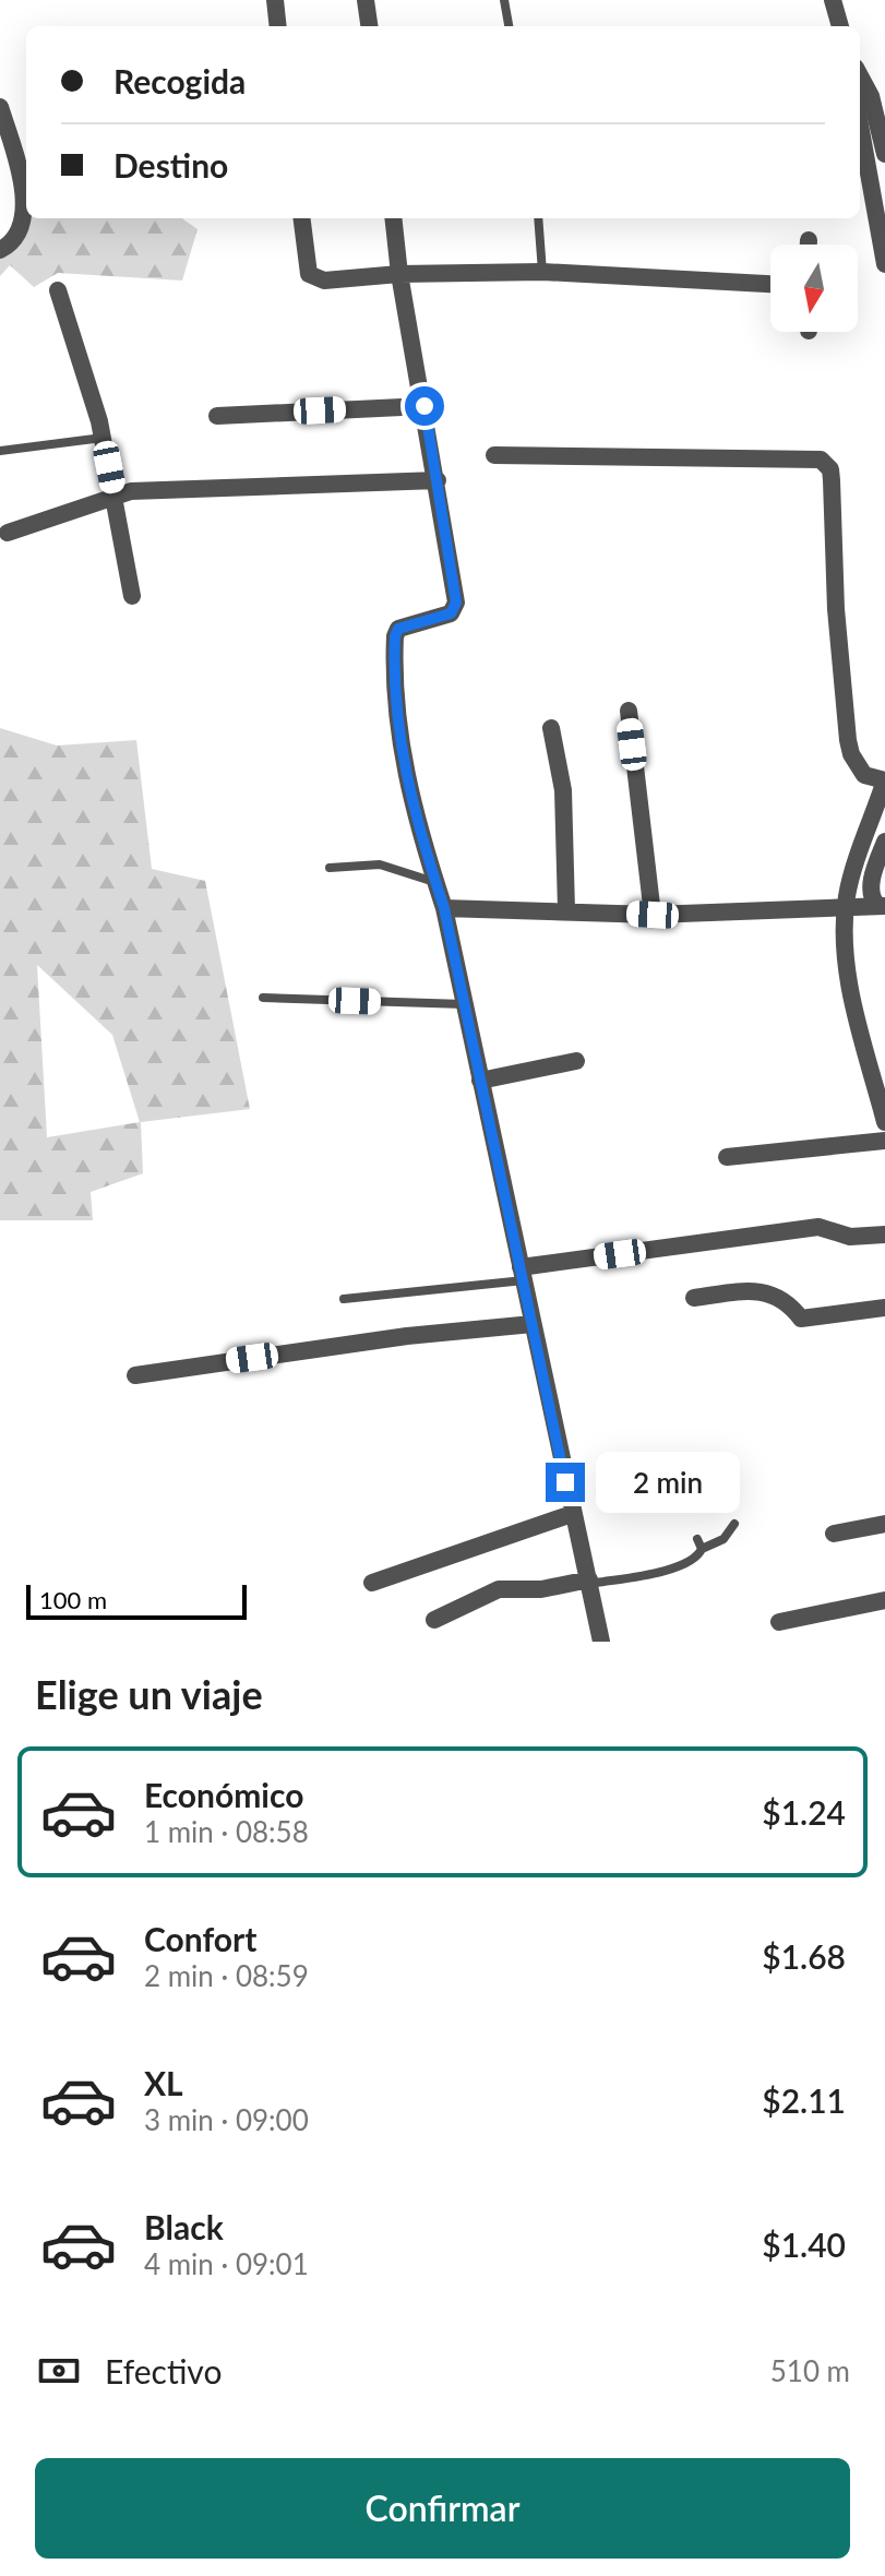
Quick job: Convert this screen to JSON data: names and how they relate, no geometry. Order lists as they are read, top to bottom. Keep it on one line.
{"scale_bar":"100 m","north":"bottom","page":{"banner":["Recogida","Destino"],"bubble":"2 min","scale":"100 m","heading":"Elige un viaje","list":[{"name":"Económico","note":"1 min · 08:58","value":"$1.24"},{"name":"Confort","note":"2 min · 08:59","value":"$1.68"},{"name":"XL","note":"3 min · 09:00","value":"$2.11"},{"name":"Black","note":"4 min · 09:01","value":"$1.40"}],"pay":["Efectivo","510 m"],"buttons":"Confirmar"}}
